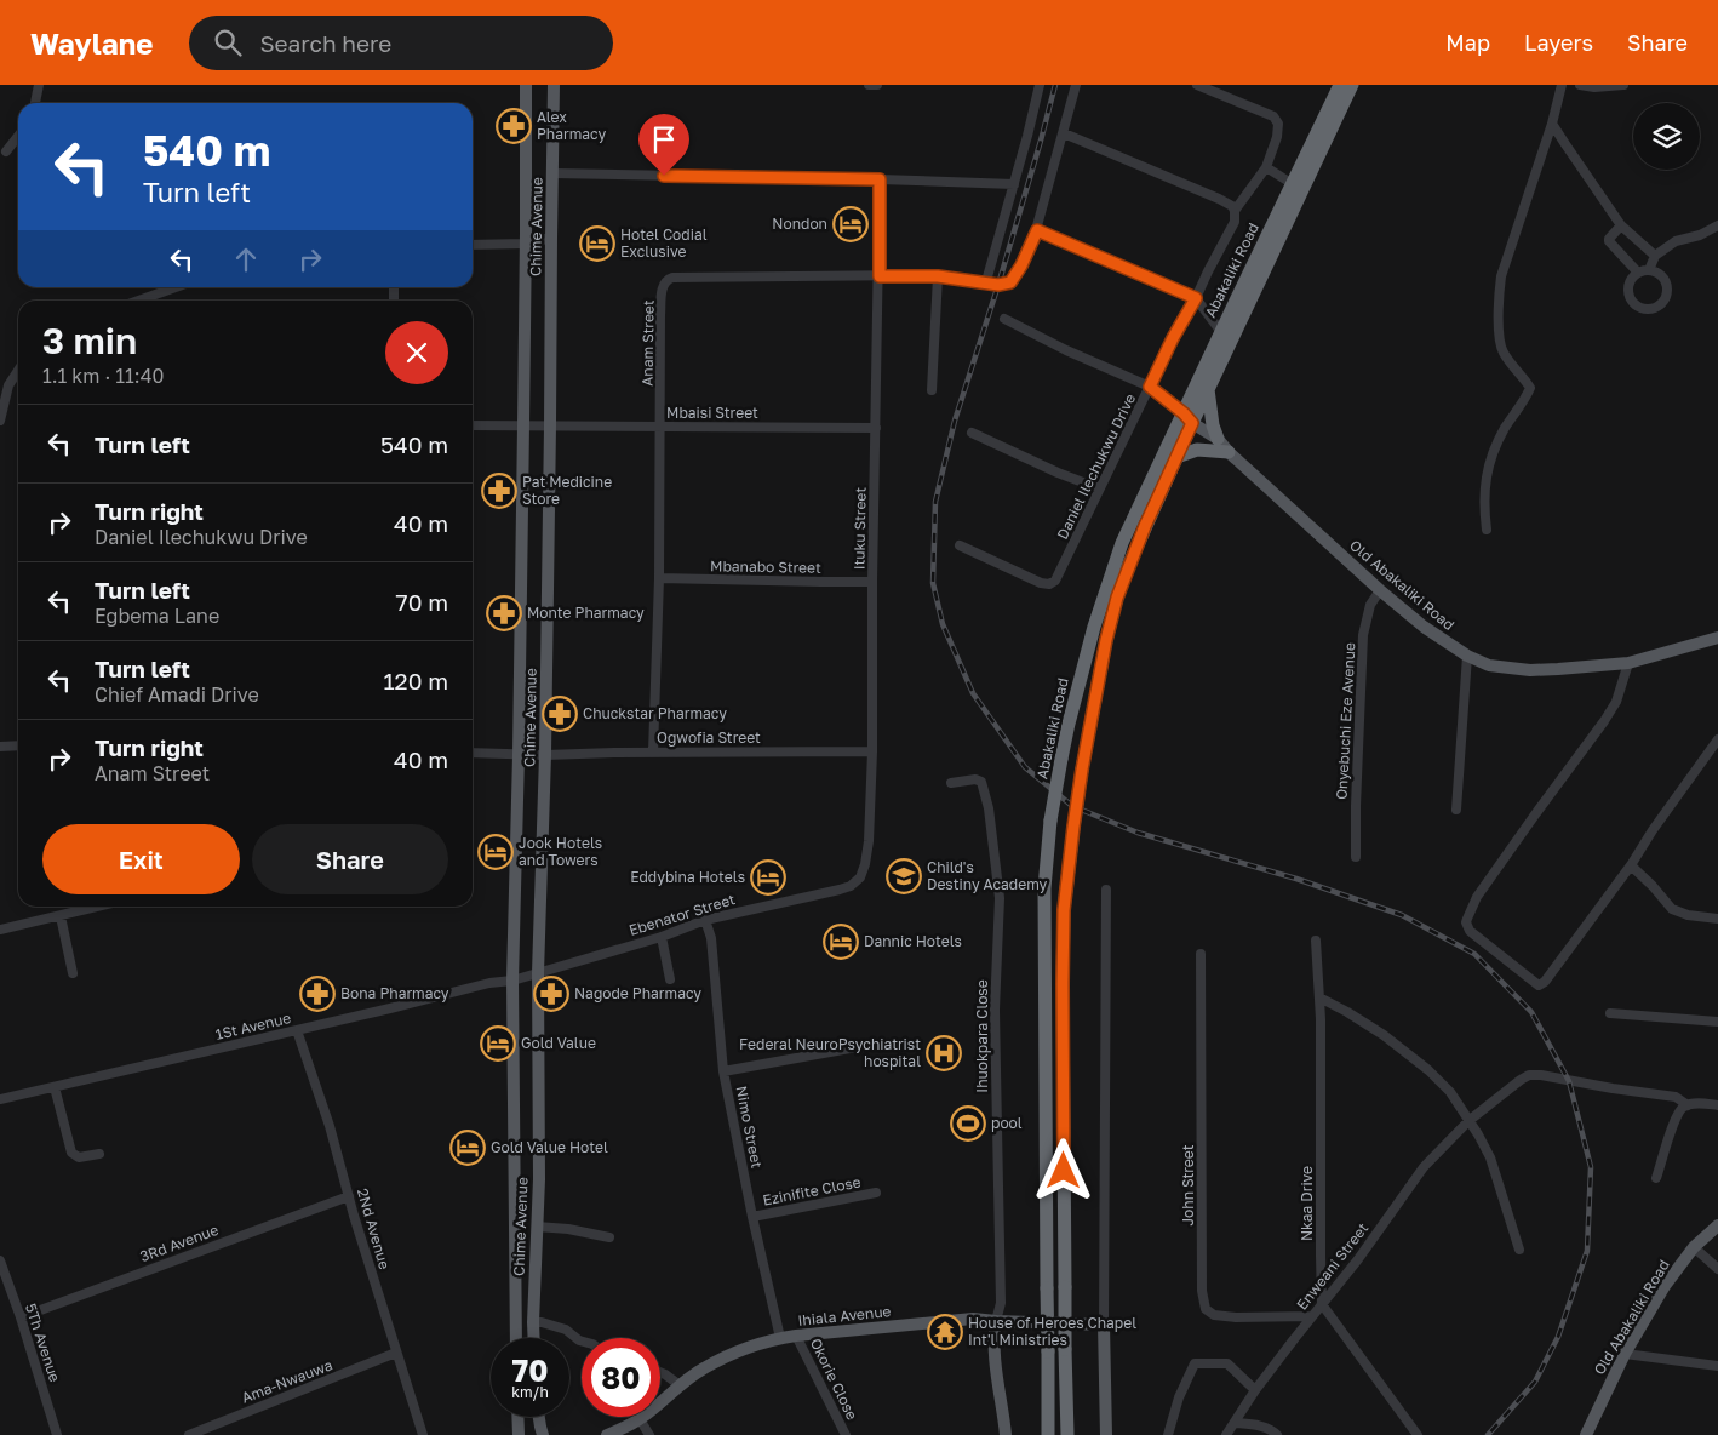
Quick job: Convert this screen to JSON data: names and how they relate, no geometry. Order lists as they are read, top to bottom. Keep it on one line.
{"streets":{"highway":["Abakaliki Road"],"main road":["Chime Avenue","Old Abakaliki Road","Ihiala Avenue"],"street":["Anam Street","Mbaisi Street","Daniel Ilechukwu Drive","Ituku Street","Mbanabo Street","Onyebuchi Eze Avenue","Ogwofia Street","Ebenator Street","1St Avenue","Ihuokpara Close","Nimo Street","John Street","Ezinifite Close","Nkaa Drive","2Nd Avenue","3Rd Avenue","Enweani Street","5Th Avenue","Okorie Close","Ama-Nwauwa"]},"crossings":[["Chime Avenue","Mbaisi Street"],["Chime Avenue","Ogwofia Street"],["Chime Avenue","Ebenator Street"],["Chime Avenue","1St Avenue"],["Abakaliki Road","Old Abakaliki Road"],["Anam Street","Mbaisi Street"],["Anam Street","Ituku Street"],["Anam Street","Mbanabo Street"],["Anam Street","Ogwofia Street"],["Mbaisi Street","Ituku Street"],["Ituku Street","Mbanabo Street"],["Ituku Street","Ogwofia Street"],["Ituku Street","Ebenator Street"],["Old Abakaliki Road","Onyebuchi Eze Avenue"],["Ebenator Street","1St Avenue"],["Ebenator Street","Nimo Street"],["1St Avenue","2Nd Avenue"],["Ihuokpara Close","Ihiala Avenue"],["Nimo Street","Ezinifite Close"],["Nimo Street","Ihiala Avenue"],["John Street","Enweani Street"],["Nkaa Drive","Enweani Street"],["2Nd Avenue","3Rd Avenue"],["2Nd Avenue","Ama-Nwauwa"],["3Rd Avenue","5Th Avenue"],["Ihiala Avenue","Okorie Close"]],"places":{"pharmacy":["Alex Pharmacy","Pat Medicine Store","Monte Pharmacy","Chuckstar Pharmacy","Bona Pharmacy","Nagode Pharmacy"],"hotel":["Nondon","Hotel Codial Exclusive","Jook Hotels and Towers","Eddybina Hotels","Dannic Hotels","Gold Value","Gold Value Hotel"],"school or university":["Child's Destiny Academy"],"hospital":["Federal NeuroPsychiatrist hospital"],"sports":["pool"],"temple":["House of Heroes Chapel Int'l Ministries"]},"page":{"header":"Waylane","search":"Search here","nav":["Map","Layers","Share"],"turn":["540 m","Turn left"],"heading":["3 min","1.1 km · 11:40"],"list":[{"name":"Turn left","value":"540 m"},{"name":"Turn right","note":"Daniel Ilechukwu Drive","value":"40 m"},{"name":"Turn left","note":"Egbema Lane","value":"70 m"},{"name":"Turn left","note":"Chief Amadi Drive","value":"120 m"},{"name":"Turn right","note":"Anam Street","value":"40 m"}],"buttons":["Exit","Share"],"speed":"70 km/h","limit":"80"}}
